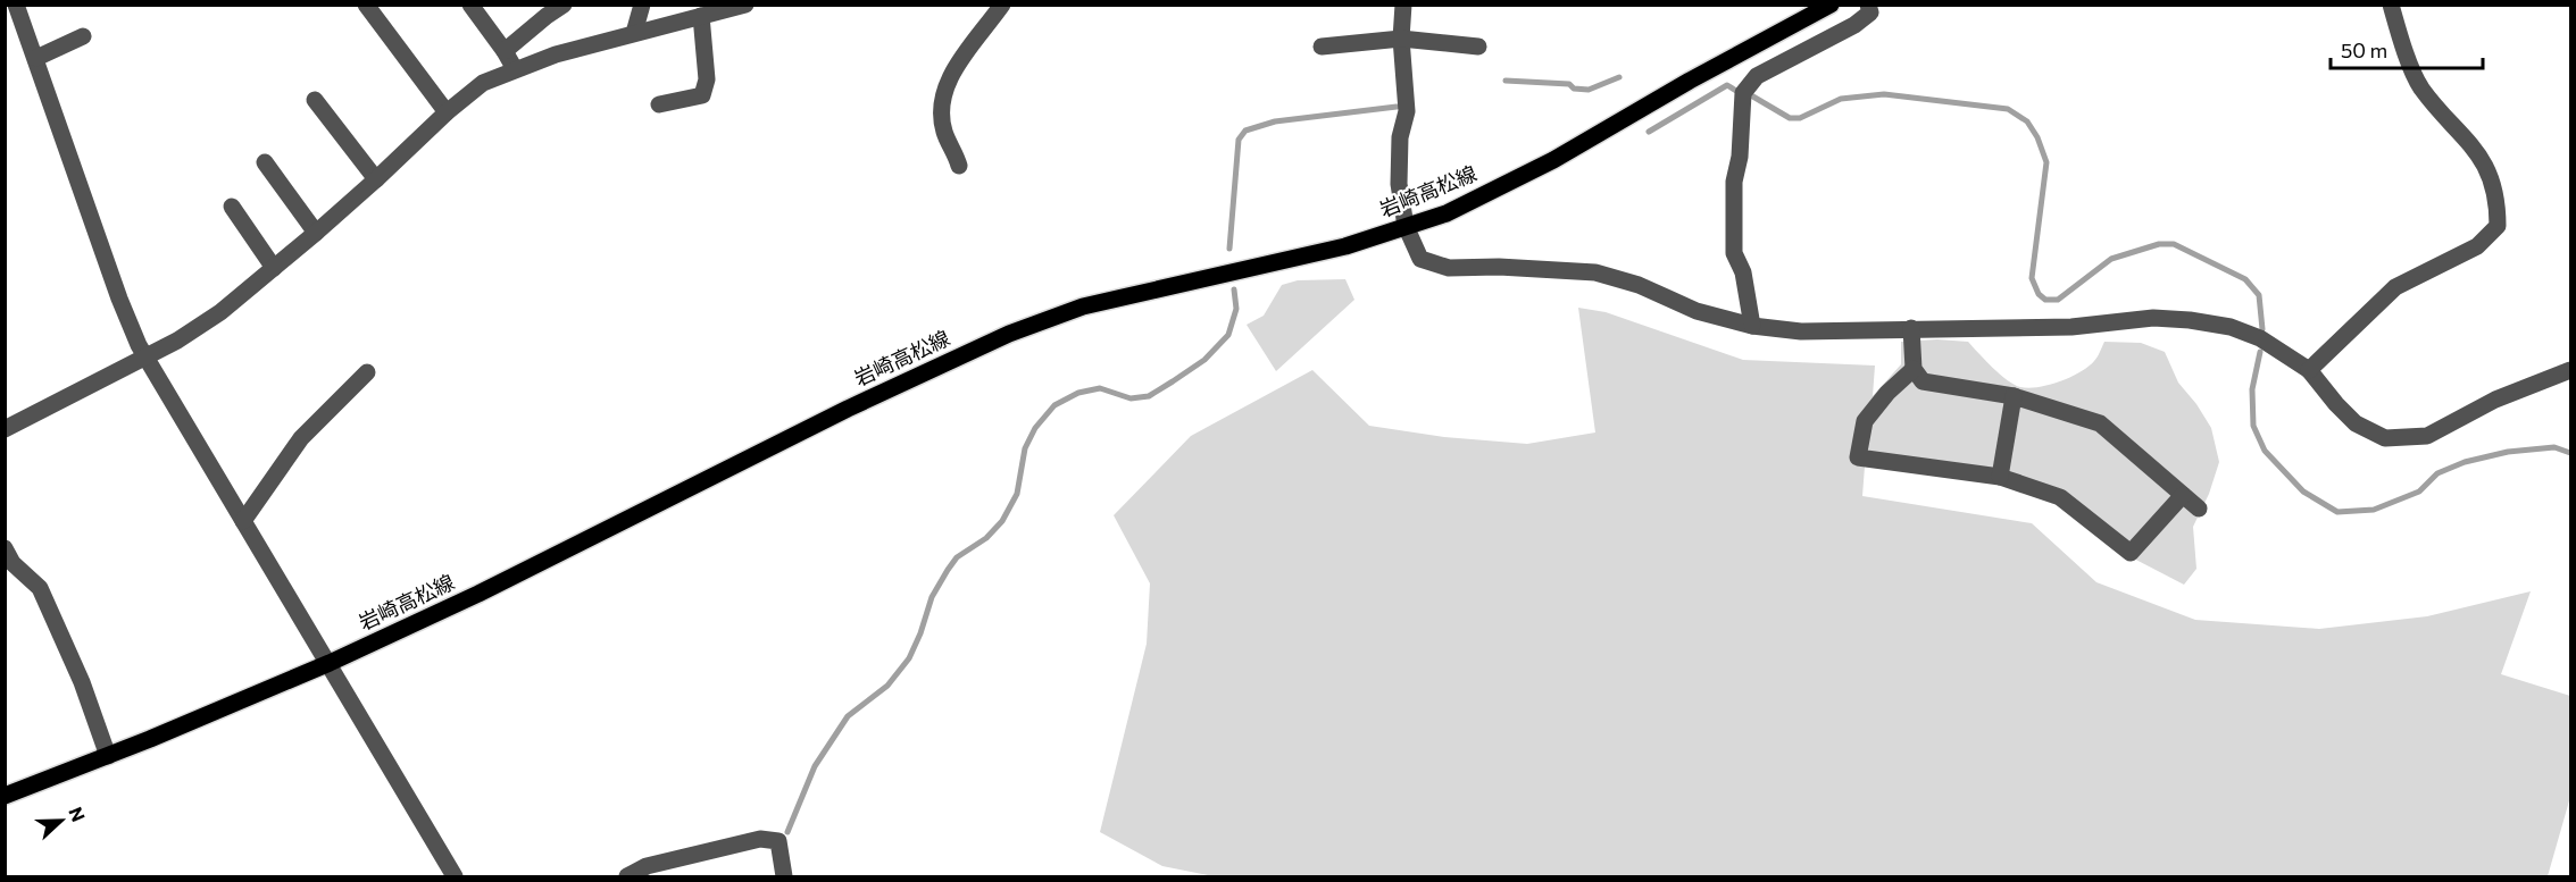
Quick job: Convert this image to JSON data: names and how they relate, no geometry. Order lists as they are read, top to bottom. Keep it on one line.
{"streets":{"main road":["岩崎高松線"]},"scale_bar":"50 m","north":"right"}
